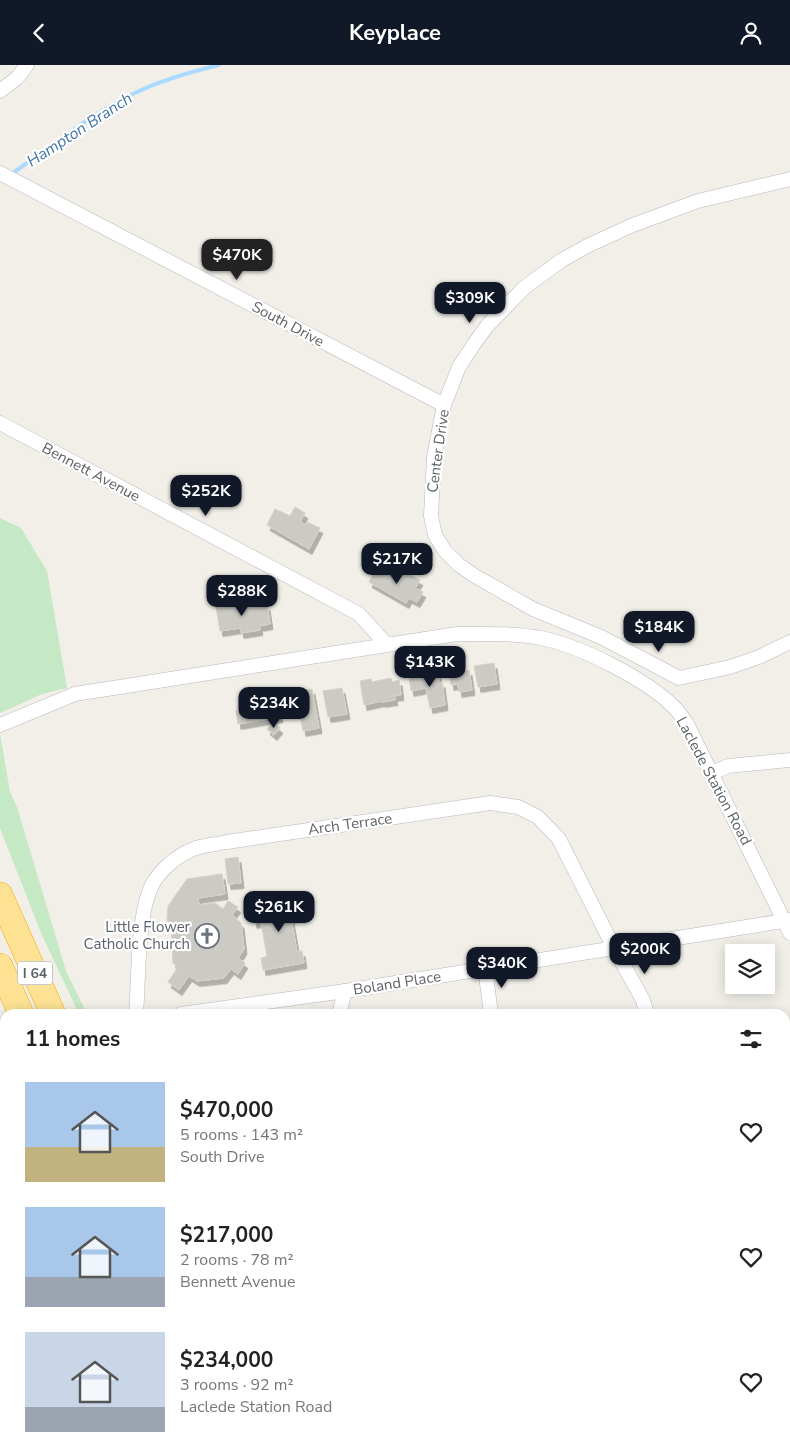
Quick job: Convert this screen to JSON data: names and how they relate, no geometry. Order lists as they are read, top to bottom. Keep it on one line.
{"streets":{"highway":["I 64"],"street":["South Drive","Center Drive","Bennett Avenue","Laclede Station Road","Arch Terrace","Boland Place"]},"crossings":[["South Drive","Center Drive"],["Bennett Avenue","Laclede Station Road"],["Laclede Station Road","Boland Place"],["Arch Terrace","Boland Place"]],"water":["Hampton Branch"],"places":{"church":["Little Flower Catholic Church"]},"page":{"header":"Keyplace","price":["$470K","$309K","$252K","$217K","$288K","$184K","$143K","$234K","$261K","$200K","$340K"],"heading":"11 homes","list":[{"name":"$470,000","note":"5 rooms · 143 m² · South Drive"},{"name":"$217,000","note":"2 rooms · 78 m² · Bennett Avenue"},{"name":"$234,000","note":"3 rooms · 92 m² · Laclede Station Road"}]}}
